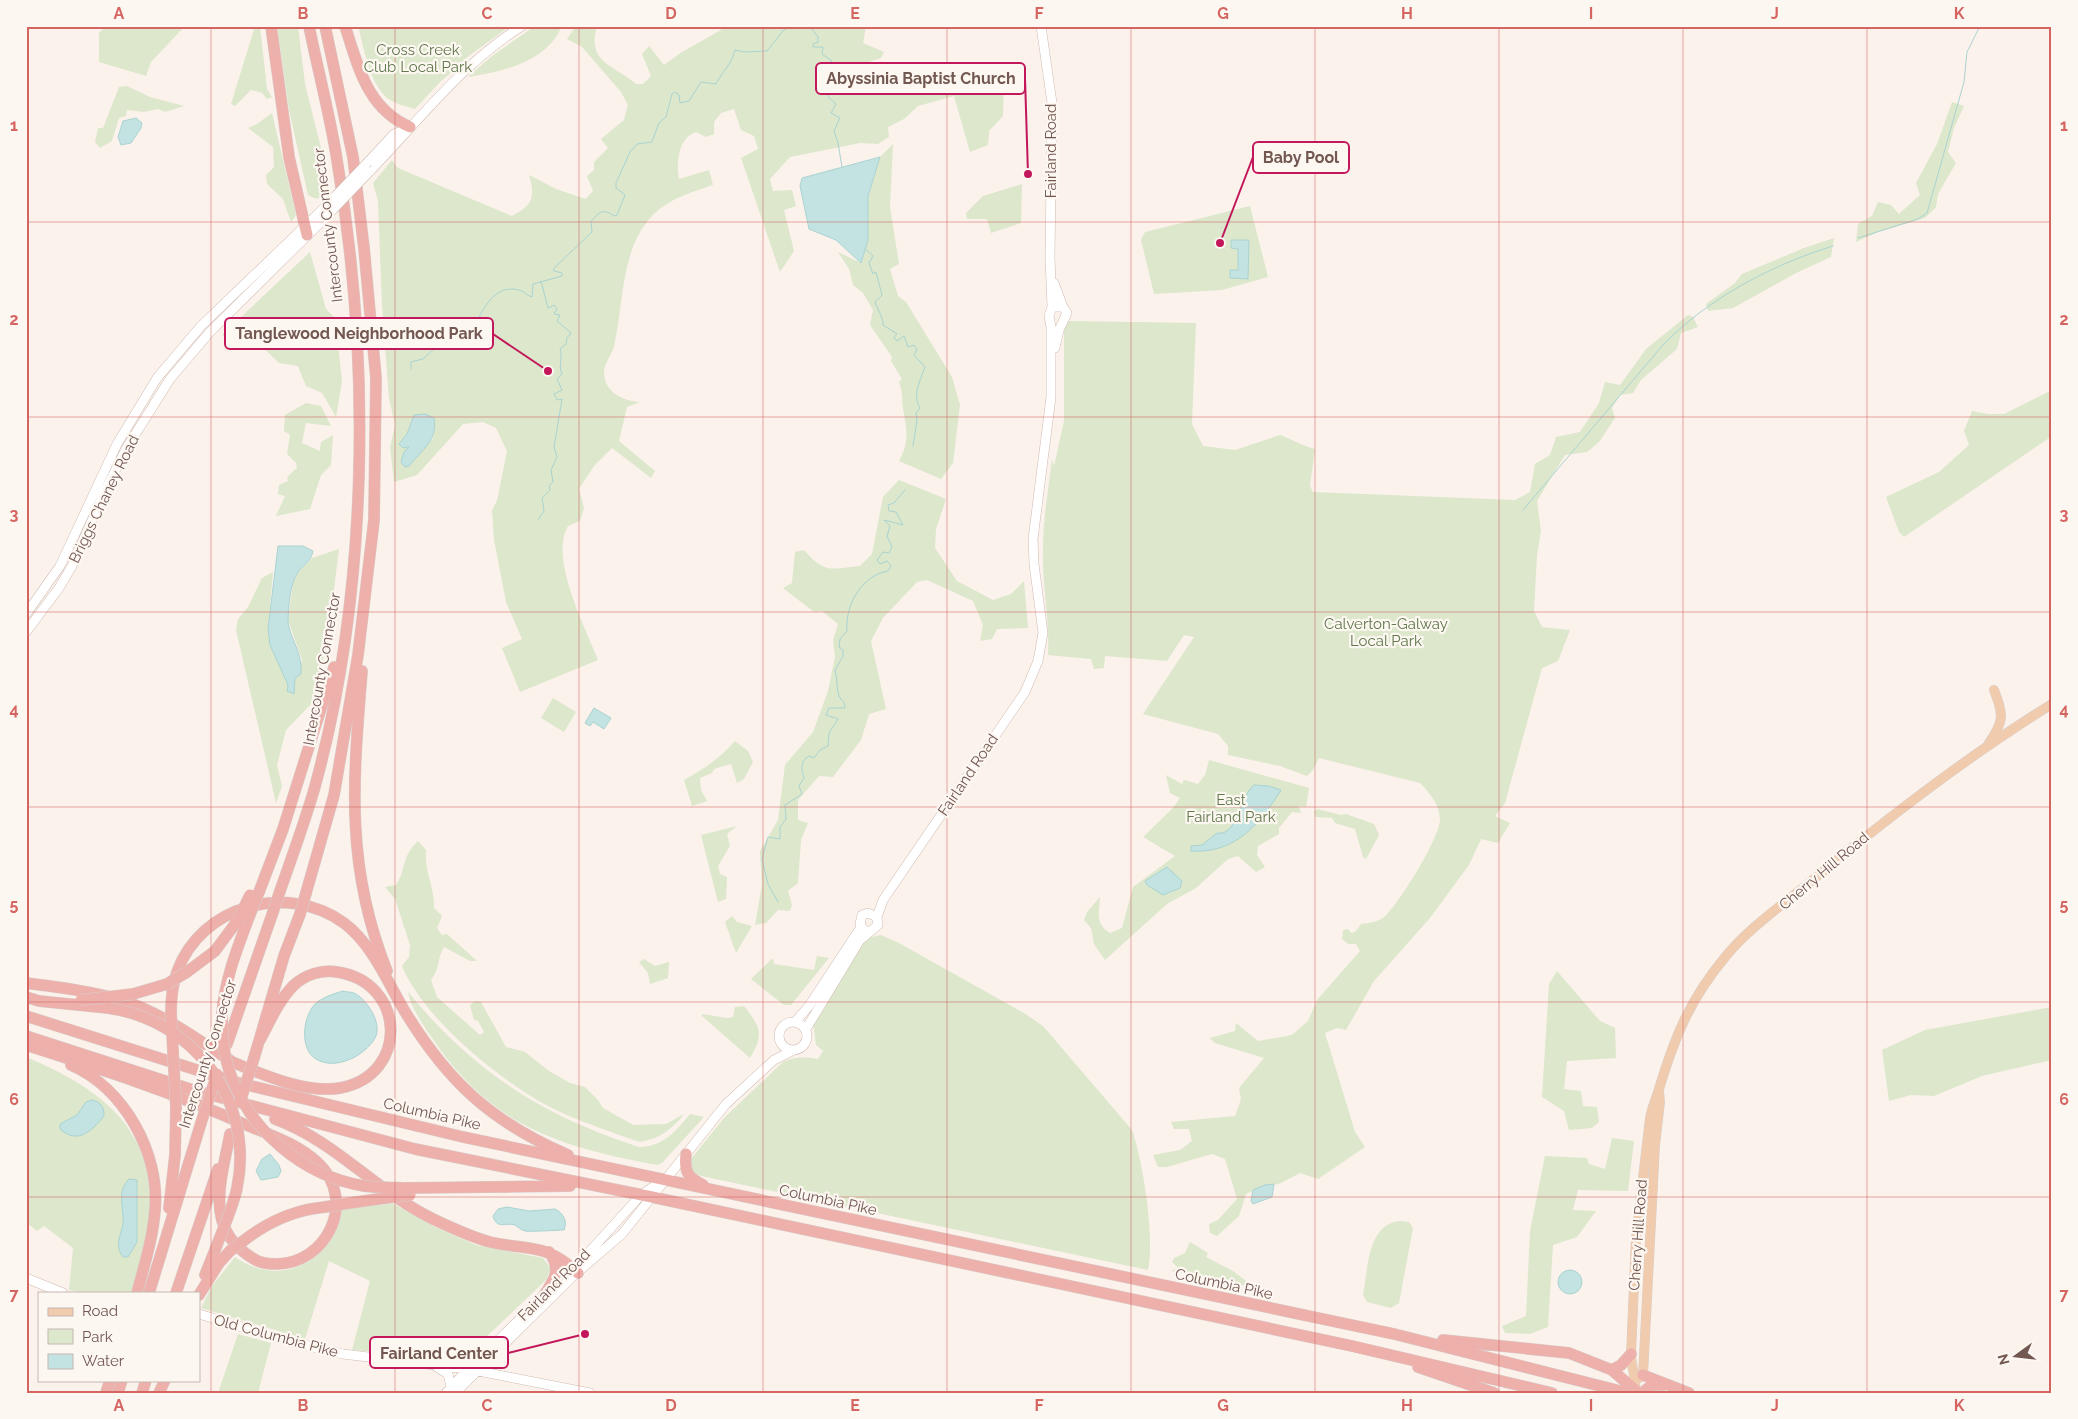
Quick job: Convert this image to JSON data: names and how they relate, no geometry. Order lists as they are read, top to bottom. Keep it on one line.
{"streets":{"highway":["Intercounty Connector","Columbia Pike"],"main road":["Fairland Road","Briggs Chaney Road","Cherry Hill Road","Old Columbia Pike"]},"crossings":[["Fairland Road","Columbia Pike"],["Fairland Road","Old Columbia Pike"],["Cherry Hill Road","Columbia Pike"]],"parks":["Cross Creek Club Local Park","Calverton-Galway Local Park","East Fairland Park"],"places":["Abyssinia Baptist Church","Baby Pool","Tanglewood Neighborhood Park","Fairland Center"],"legend":["Road","Park","Water"],"north":"left","grid":{"columns":["A","B","C","D","E","F","G","H","I","J","K"],"rows":["1","2","3","4","5","6","7"]}}
